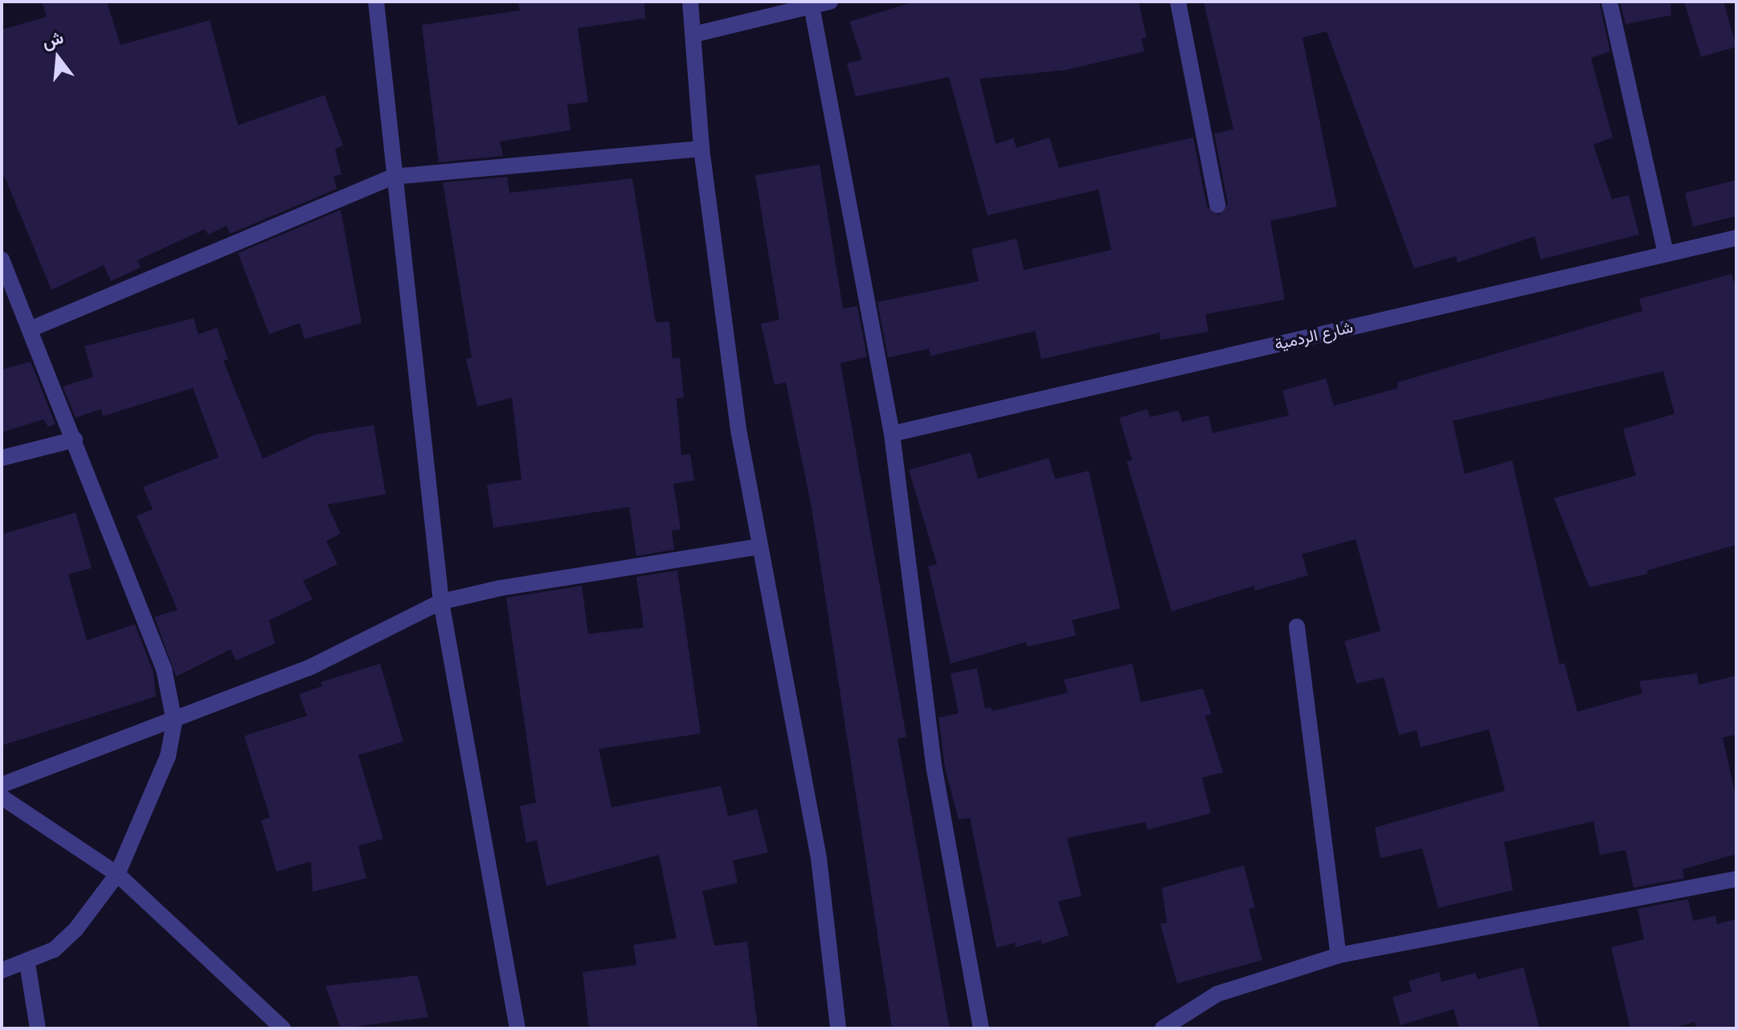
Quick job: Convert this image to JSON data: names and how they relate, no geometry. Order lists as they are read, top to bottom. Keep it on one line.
{"streets":{"street":["شارع الردمية"]},"north":"top"}
